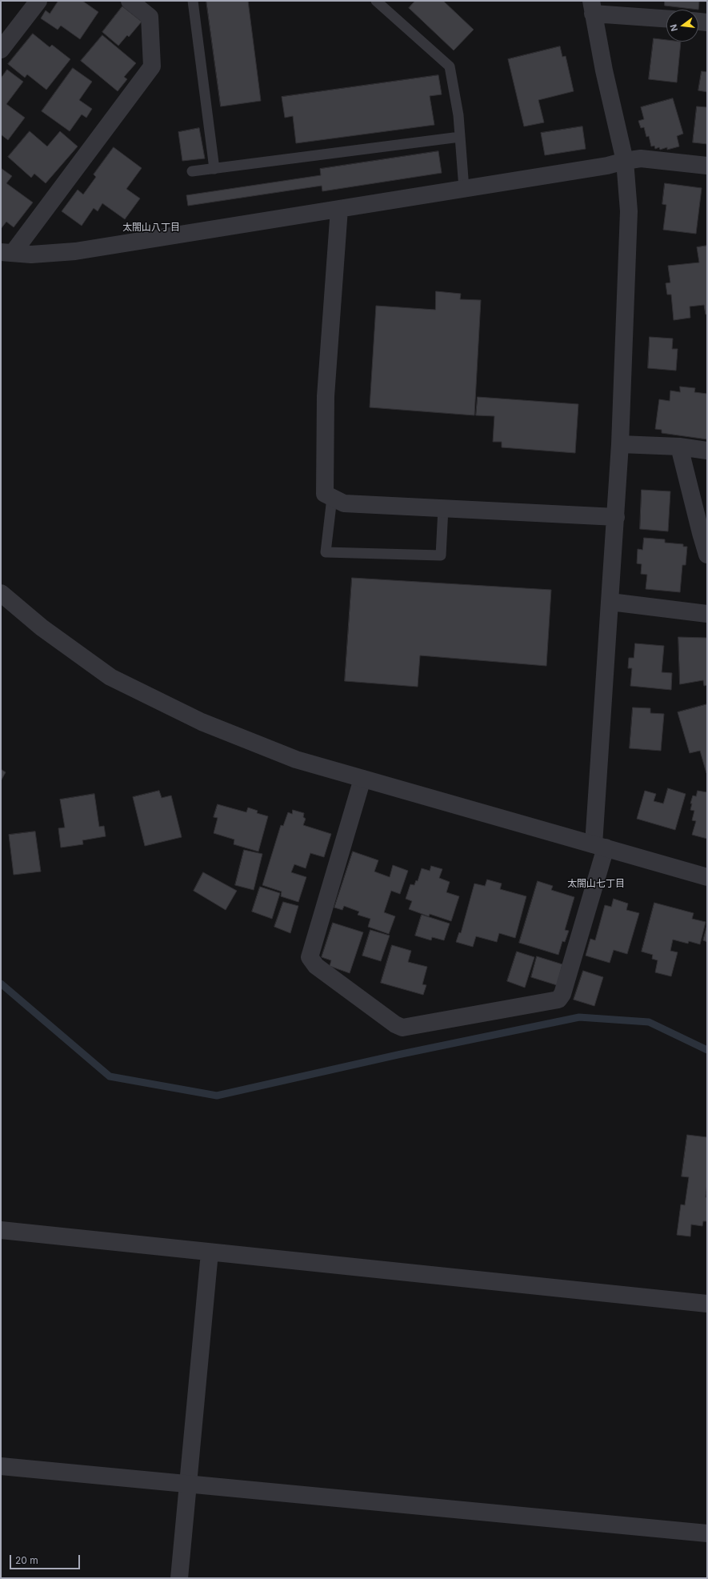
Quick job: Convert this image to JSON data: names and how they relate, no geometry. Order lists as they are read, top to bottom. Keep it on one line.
{"districts":["太閤山八丁目","太閤山七丁目"],"scale_bar":"20 m","north":"left"}
